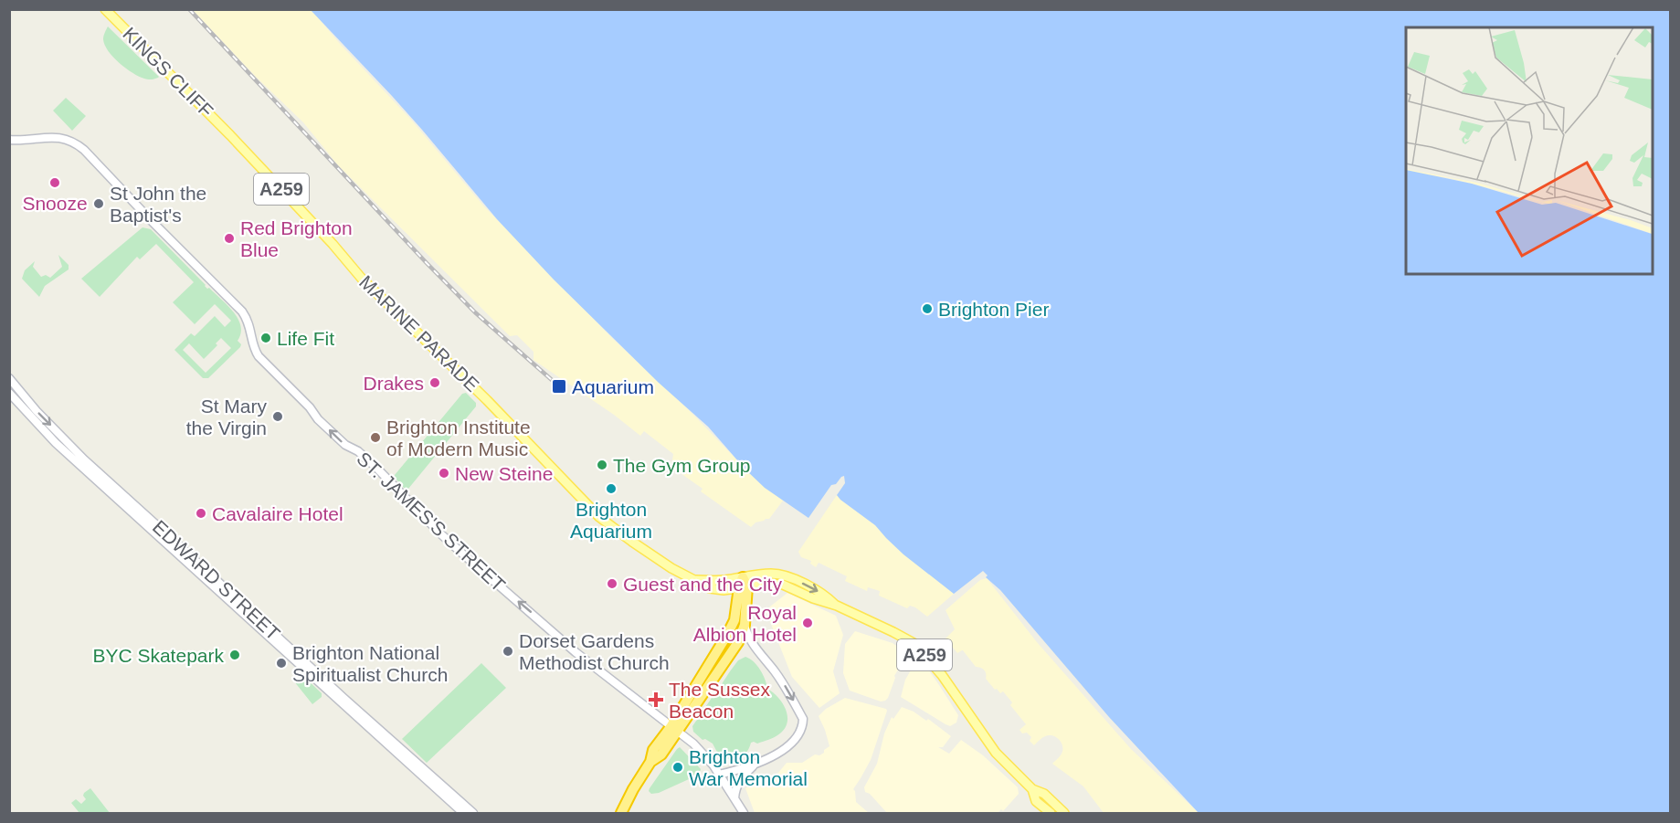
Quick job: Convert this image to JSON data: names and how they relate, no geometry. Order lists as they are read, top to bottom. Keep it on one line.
{"streets":{"main road":["KINGS CLIFF","A259","MARINE PARADE"],"street":["ST. JAMES'S STREET","EDWARD STREET"]},"crossings":[["KINGS CLIFF","MARINE PARADE"],["A259","MARINE PARADE"]],"one_way":["ST. JAMES'S STREET"],"places":{"other":["Snooze","St John the Baptist's","Red Brighton Blue","Brighton Pier","Life Fit","Drakes","St Mary the Virgin","Brighton Institute of Modern Music","The Gym Group","New Steine","Brighton Aquarium","Cavalaire Hotel","Guest and the City","Royal Albion Hotel","Dorset Gardens Methodist Church","BYC Skatepark","Brighton National Spiritualist Church","Brighton War Memorial"],"transit":["Aquarium"],"health":["The Sussex Beacon"]}}
